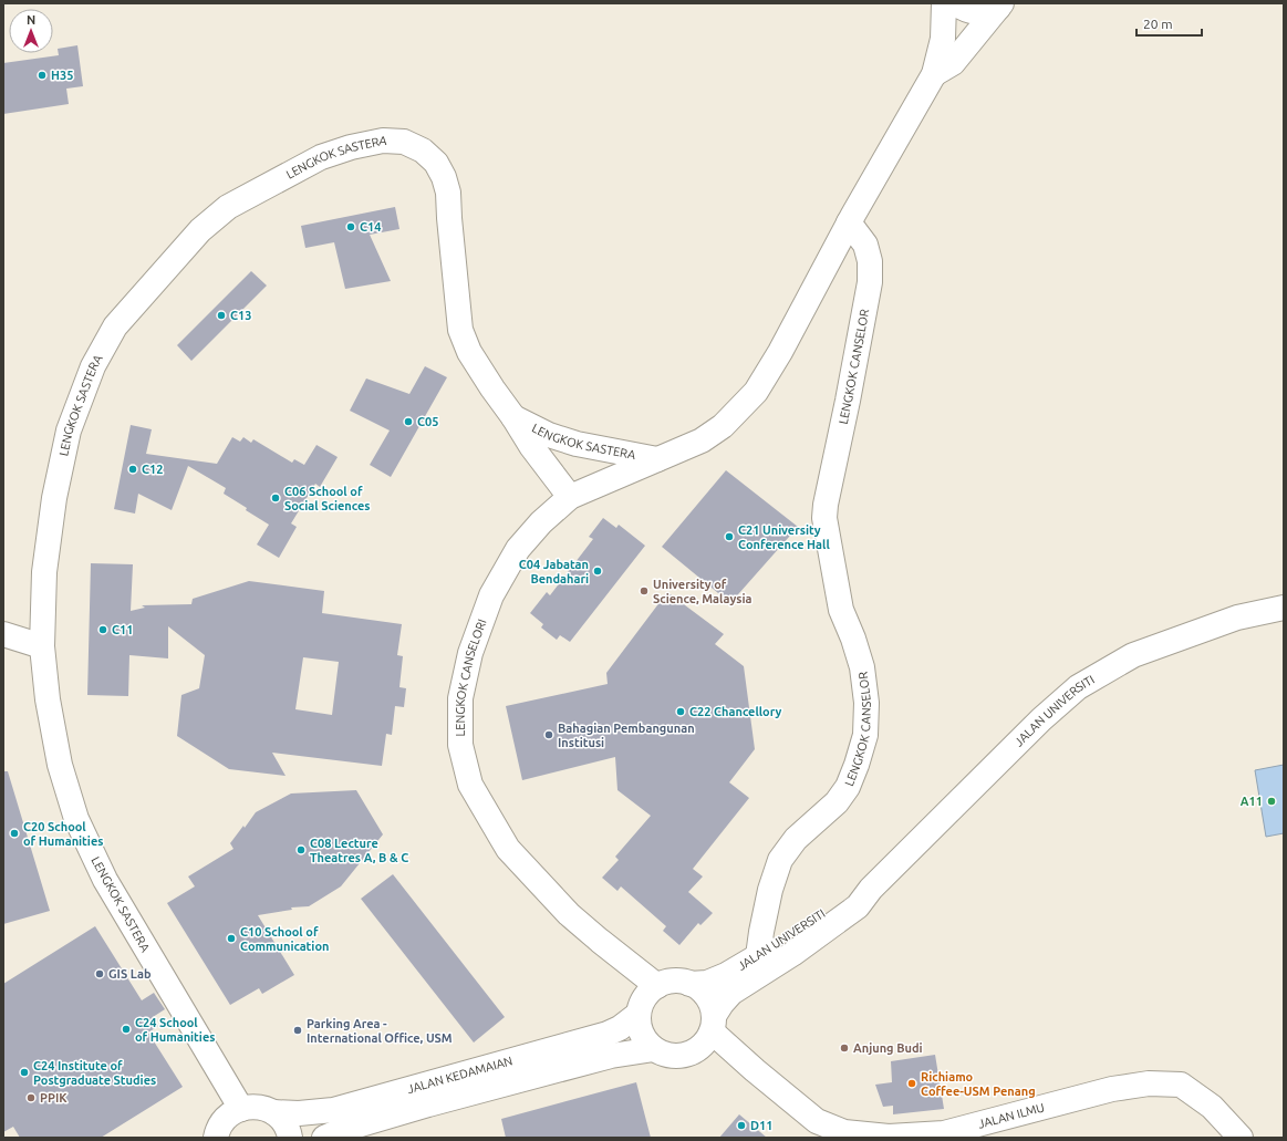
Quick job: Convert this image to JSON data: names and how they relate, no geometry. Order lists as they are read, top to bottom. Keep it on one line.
{"streets":{"street":["LENGKOK SASTERA","LENGKOK CANSELOR","LENGKOK CANSELORI","JALAN UNIVERSITI","JALAN KEDAMAIAN","JALAN ILMU"]},"crossings":[["LENGKOK SASTERA","LENGKOK CANSELORI"],["LENGKOK SASTERA","JALAN KEDAMAIAN"],["LENGKOK CANSELOR","LENGKOK CANSELORI"],["LENGKOK CANSELOR","JALAN UNIVERSITI"],["LENGKOK CANSELORI","JALAN UNIVERSITI"],["LENGKOK CANSELORI","JALAN KEDAMAIAN"],["LENGKOK CANSELORI","JALAN ILMU"],["JALAN UNIVERSITI","JALAN KEDAMAIAN"],["JALAN UNIVERSITI","JALAN ILMU"],["JALAN KEDAMAIAN","JALAN ILMU"]],"places":["H35","C14","C13","C05","C12","C06 School of Social Sciences","C21 University Conference Hall","C04 Jabatan Bendahari","University of Science, Malaysia","C11","C22 Chancellory","Bahagian Pembangunan Institusi","A11","C20 School of Humanities","C08 Lecture Theatres A, B & C","C10 School of Communication","GIS Lab","C24 School of Humanities","Parking Area - International Office, USM","Anjung Budi","C24 Institute of Postgraduate Studies","Richiamo Coffee-USM Penang","PPIK","D11"],"scale_bar":"20 m","north":"top"}
